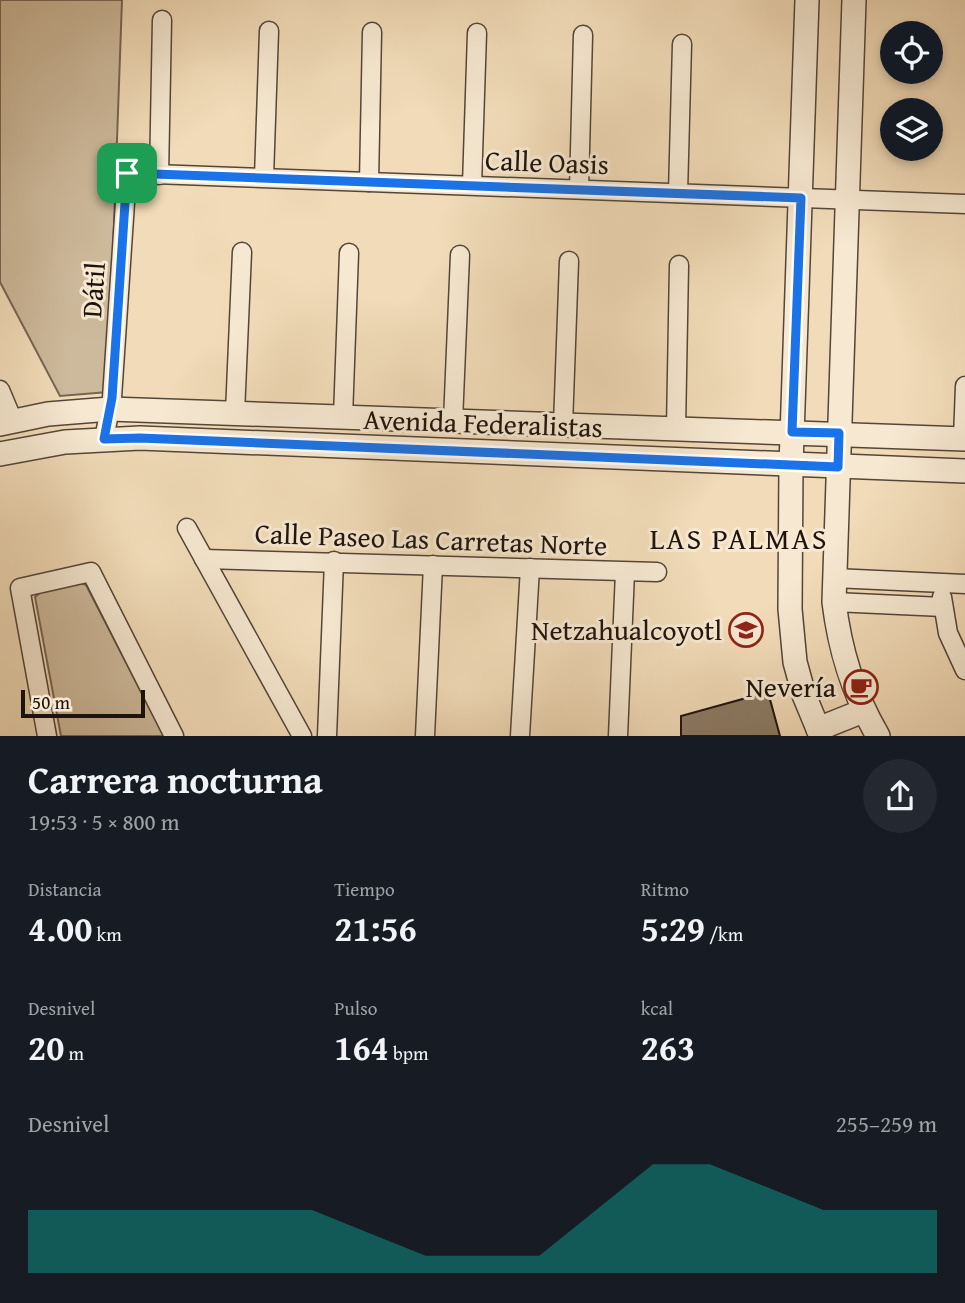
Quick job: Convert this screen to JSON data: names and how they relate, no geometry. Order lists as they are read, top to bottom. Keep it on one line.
{"streets":{"street":["Calle Oasis","Dátil","Avenida Federalistas","Calle Paseo Las Carretas Norte"]},"crossings":[["Calle Oasis","Dátil"],["Dátil","Avenida Federalistas"]],"districts":["LAS PALMAS"],"places":{"school or university":["Netzahualcoyotl"],"cafe":["Nevería"]},"scale_bar":"50 m","page":{"scale":"50 m","heading":["Carrera nocturna","19:53 · 5 × 800 m"],"stats":[["Distancia","4.00 km"],["Tiempo","21:56"],["Ritmo","5:29 /km"],["Desnivel","20 m"],["Pulso","164 bpm"],["kcal","263"]],"chart":["Desnivel","255–259 m"]}}
